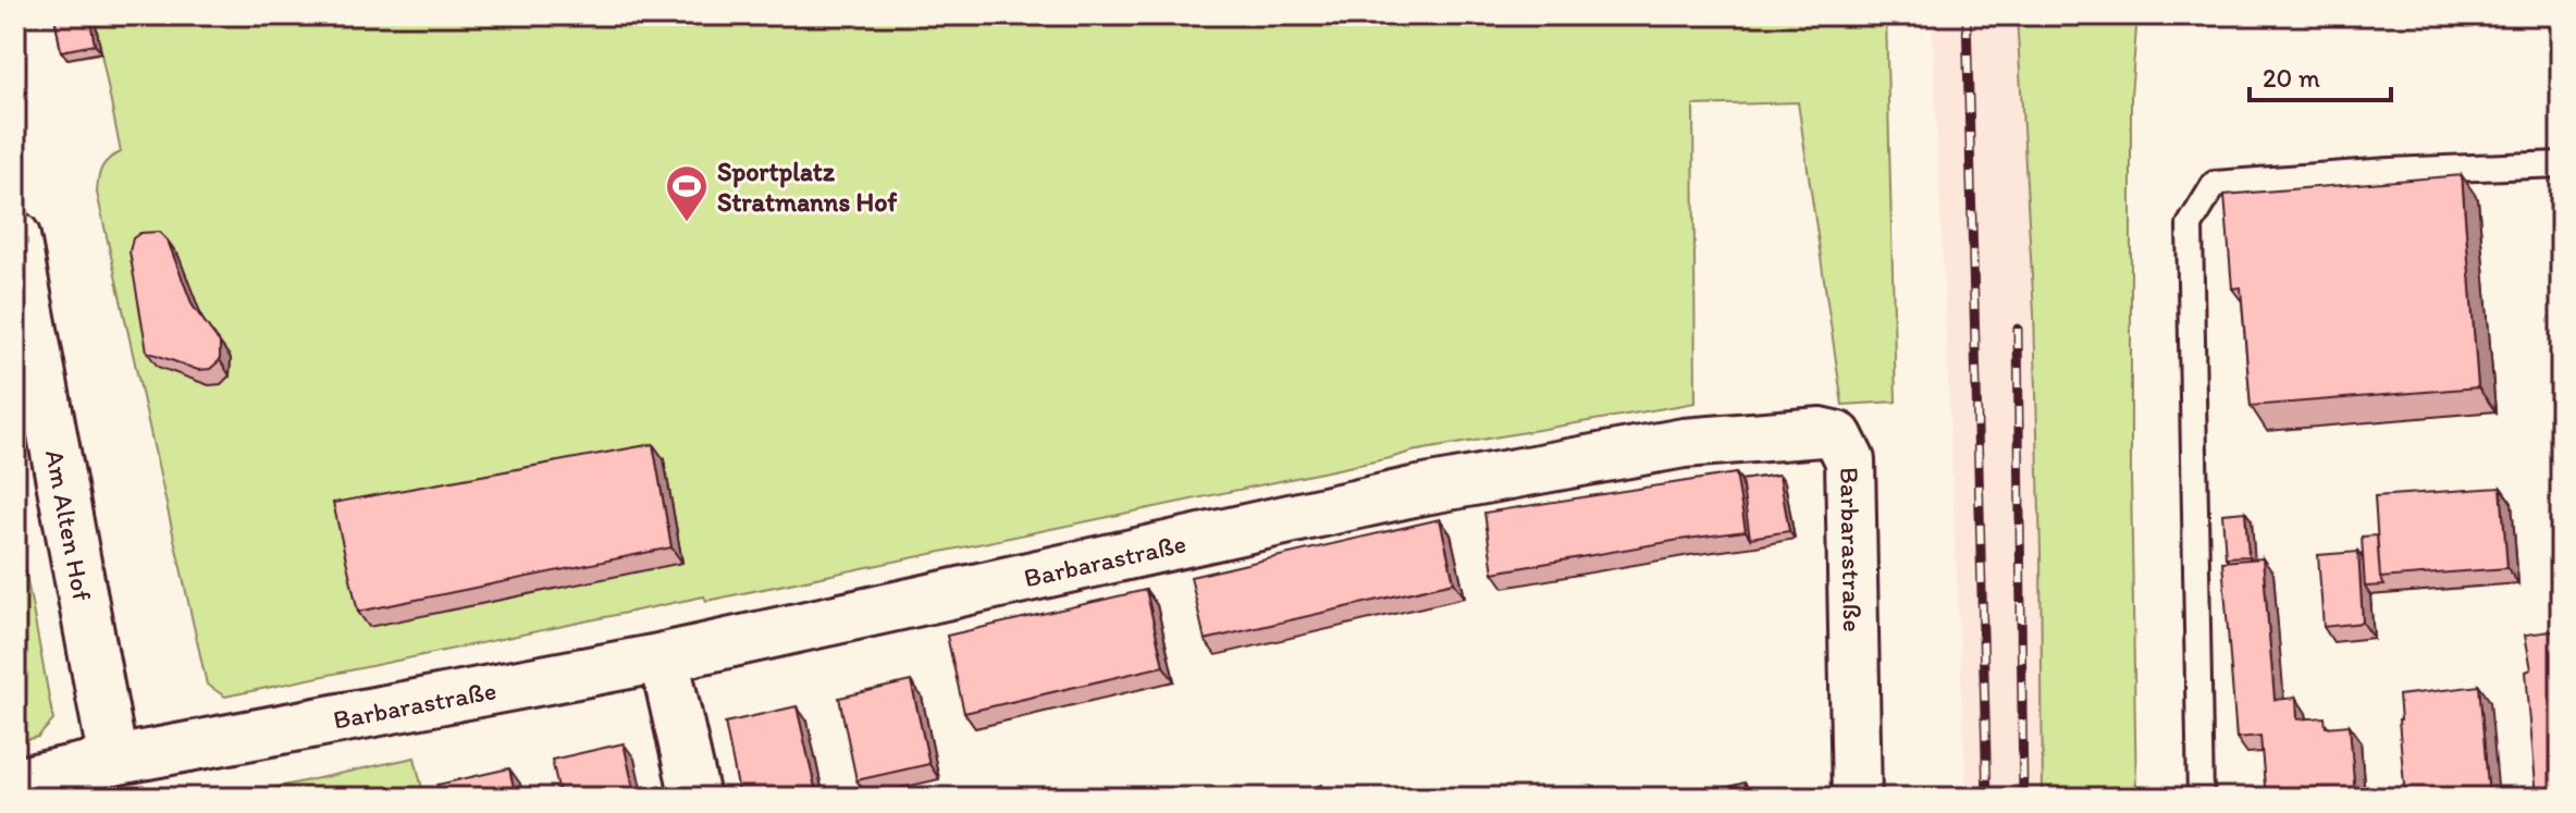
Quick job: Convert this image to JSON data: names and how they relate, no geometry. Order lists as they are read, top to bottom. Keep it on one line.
{"streets":{"street":["Am Alten Hof","Barbarastraße"]},"crossings":[["Am Alten Hof","Barbarastraße"]],"places":{"sports":["Sportplatz Stratmanns Hof"]},"scale_bar":"20 m"}
